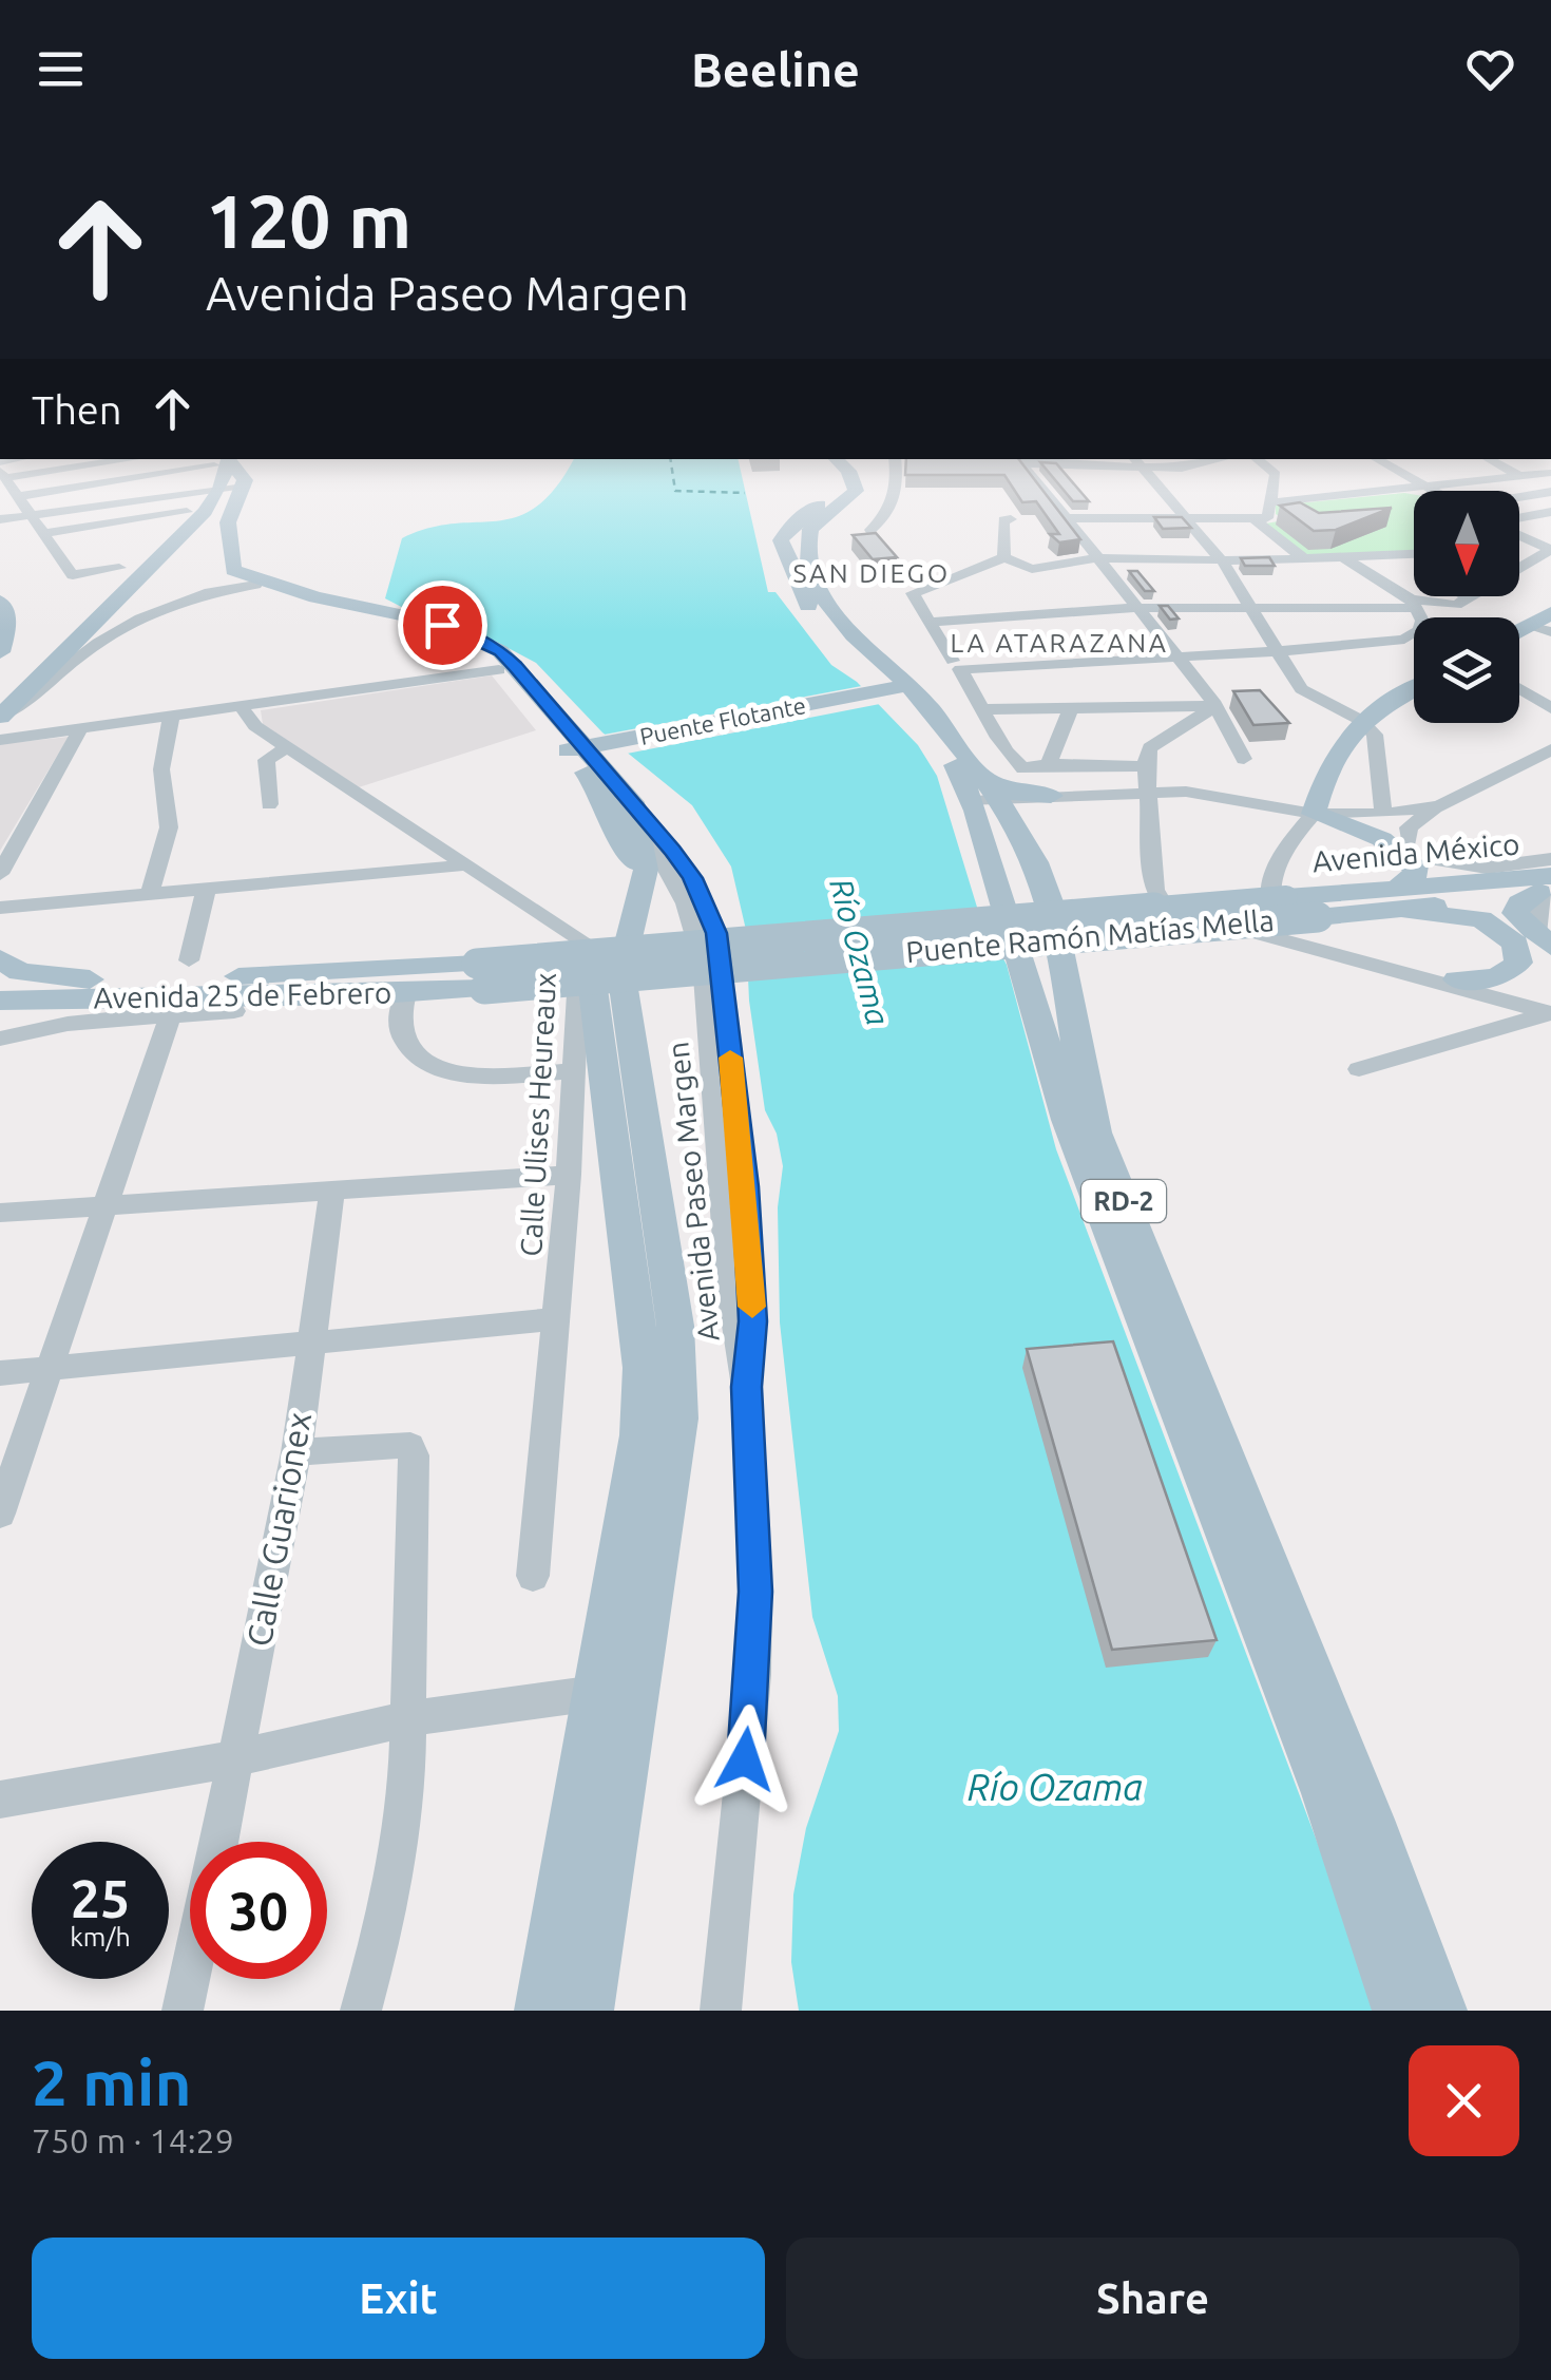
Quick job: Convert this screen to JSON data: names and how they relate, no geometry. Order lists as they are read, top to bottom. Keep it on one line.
{"streets":{"main road":["Puente Flotante","Avenida México","Puente Ramón Matías Mella","Avenida 25 de Febrero","RD-2"],"street":["Calle Ulises Heureaux","Avenida Paseo Margen","Calle Guarionex"]},"crossings":[["Puente Flotante","RD-2"],["Avenida México","Puente Ramón Matías Mella"],["Puente Ramón Matías Mella","Avenida 25 de Febrero"]],"districts":["SAN DIEGO","LA ATARAZANA"],"water":["Río Ozama"],"north":"bottom","page":{"header":"Beeline","turn":["120 m","Avenida Paseo Margen"],"then":"Then","speed":"25 km/h","limit":"30","heading":["2 min","750 m · 14:29"],"buttons":["Exit","Share"]}}
